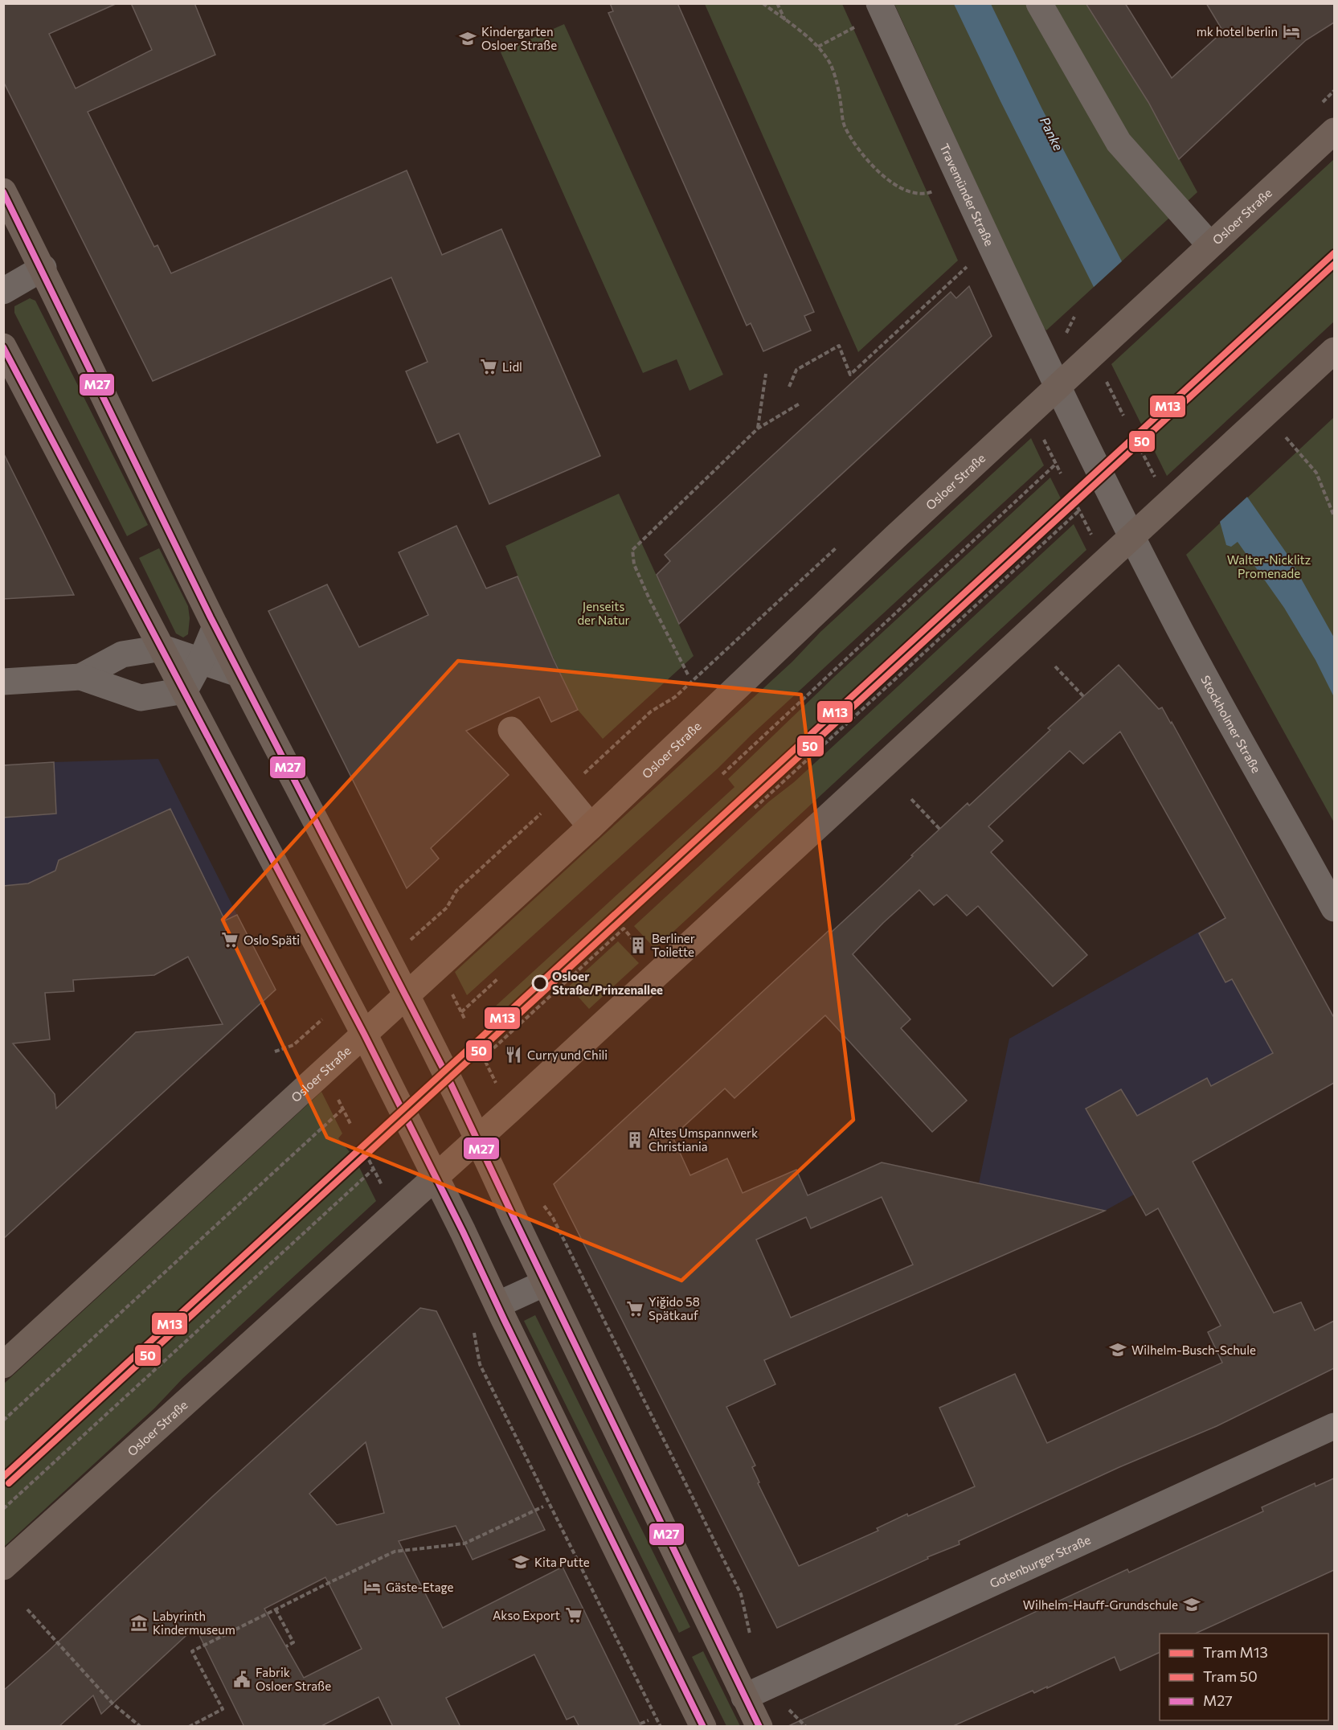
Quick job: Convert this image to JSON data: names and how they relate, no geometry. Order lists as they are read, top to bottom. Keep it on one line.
{"streets":{"main road":["Osloer Straße"],"street":["Travemünder Straße","Stockholmer Straße","Gotenburger Straße"]},"crossings":[["Travemünder Straße","Osloer Straße"],["Travemünder Straße","Stockholmer Straße"],["Osloer Straße","Stockholmer Straße"]],"water":["Panke"],"parks":["Walter-Nicklitz Promenade","Jenseits der Natur"],"places":{"hotel":["mk hotel berlin","Gäste-Etage"],"school or university":["Kindergarten Osloer Straße","Wilhelm-Busch-Schule","Kita Putte","Wilhelm-Hauff-Grundschule"],"supermarket":["Lidl","Oslo Späti","Yiğido 58 Spätkauf","Akso Export"],"building":["Berliner Toilette","Altes Umspannwerk Christiania"],"other":["Osloer Straße/Prinzenallee"],"restaurant":["Curry und Chili"],"museum":["Labyrinth Kindermuseum"],"public building":["Fabrik Osloer Straße"]},"lines":["transit line M27","tram line M13","tram line 50"],"legend":["Tram M13","Tram 50","M27"]}
